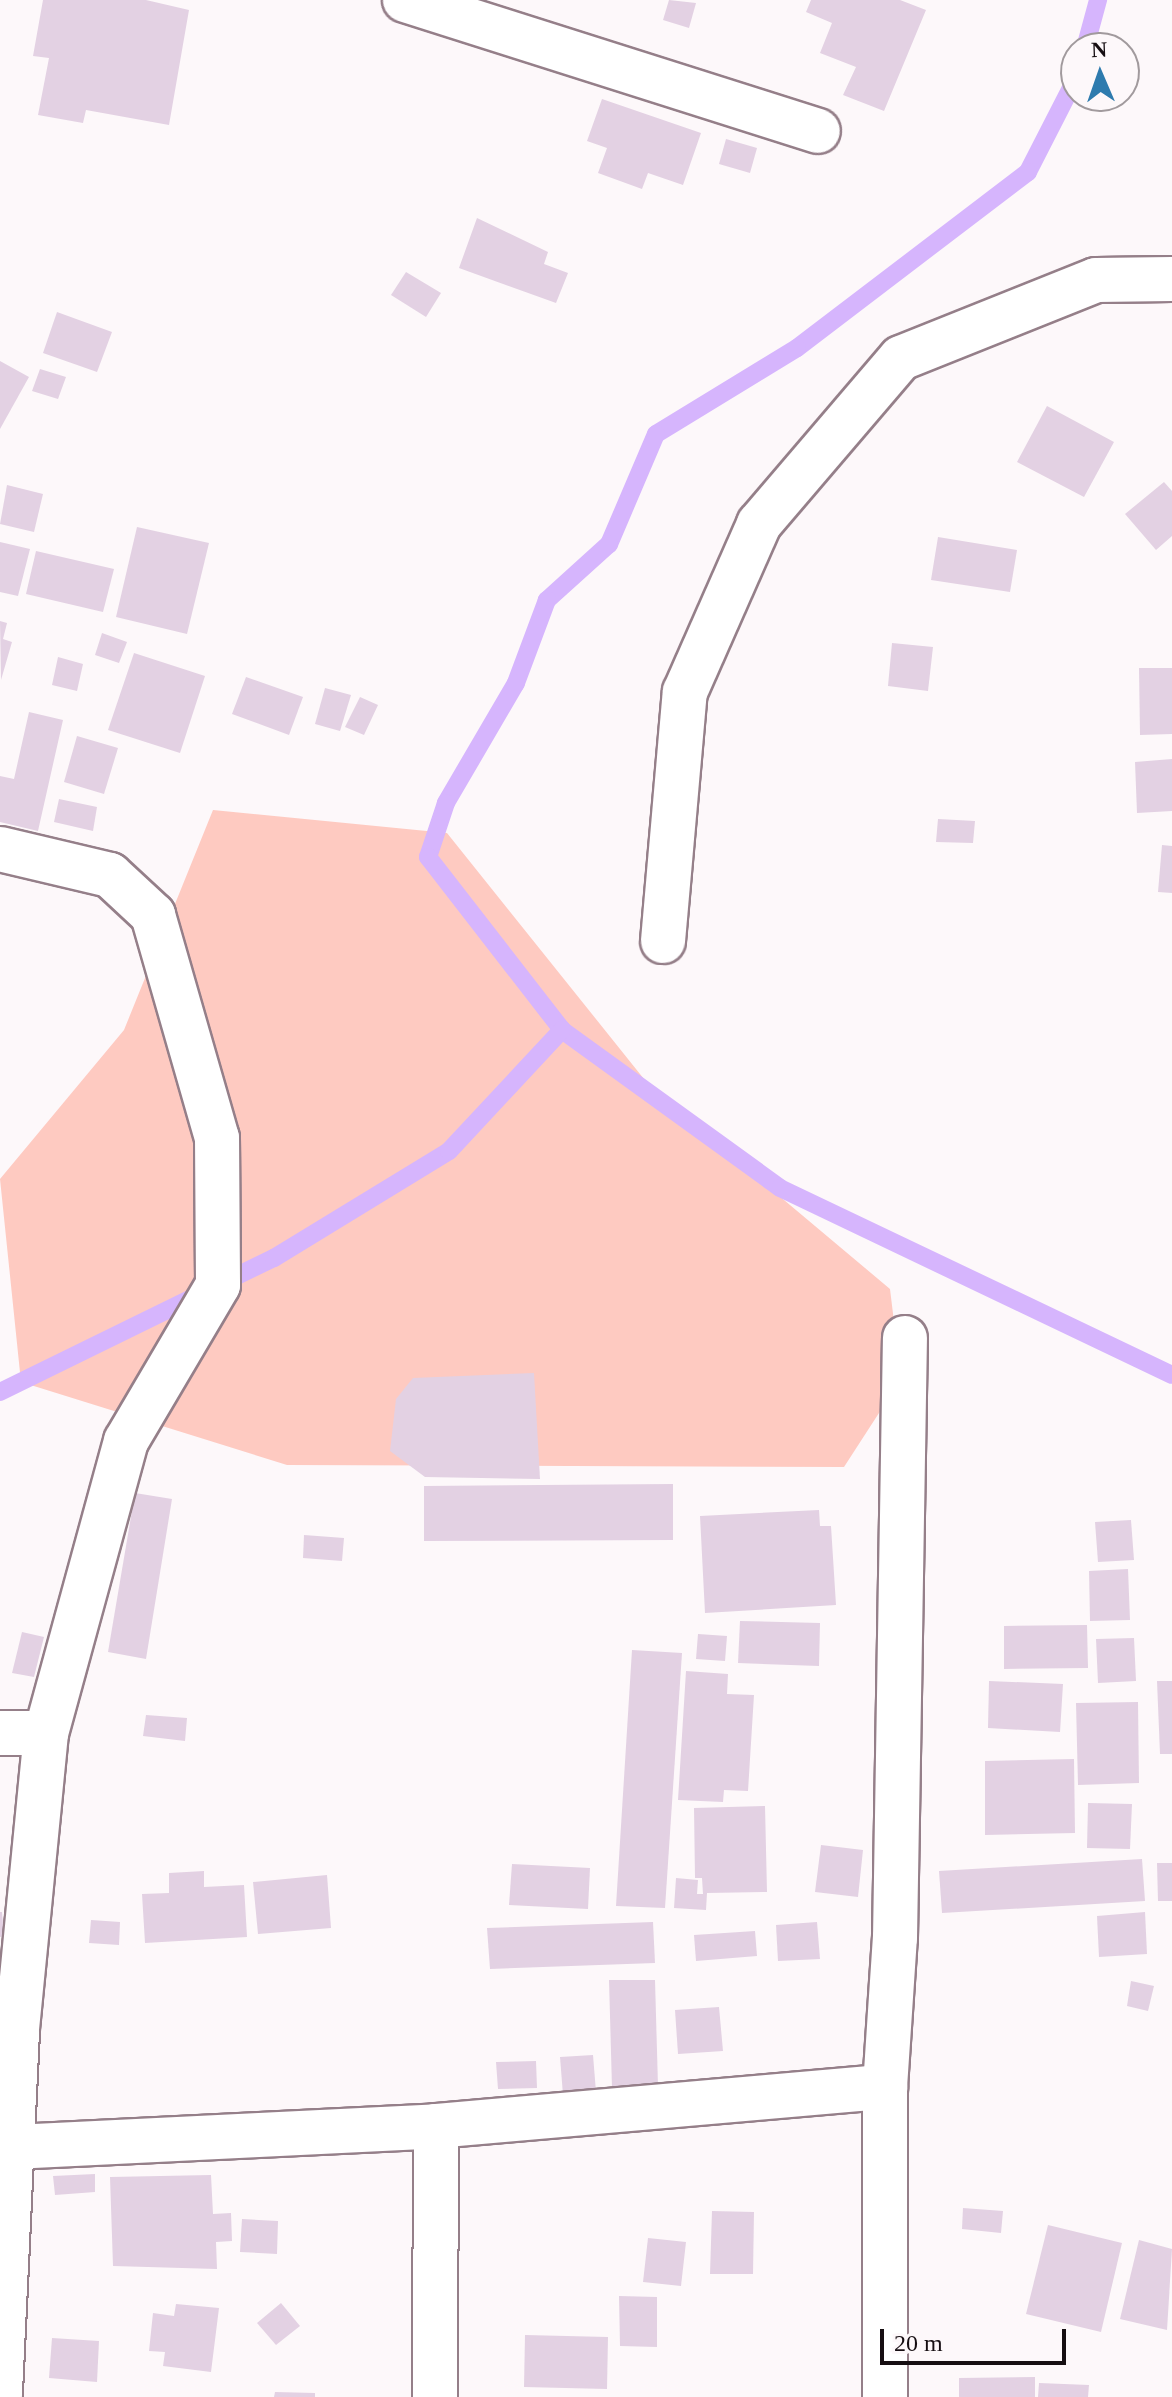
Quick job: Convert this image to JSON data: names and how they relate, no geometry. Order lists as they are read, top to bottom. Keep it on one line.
{"scale_bar":"20 m","north":"top"}
